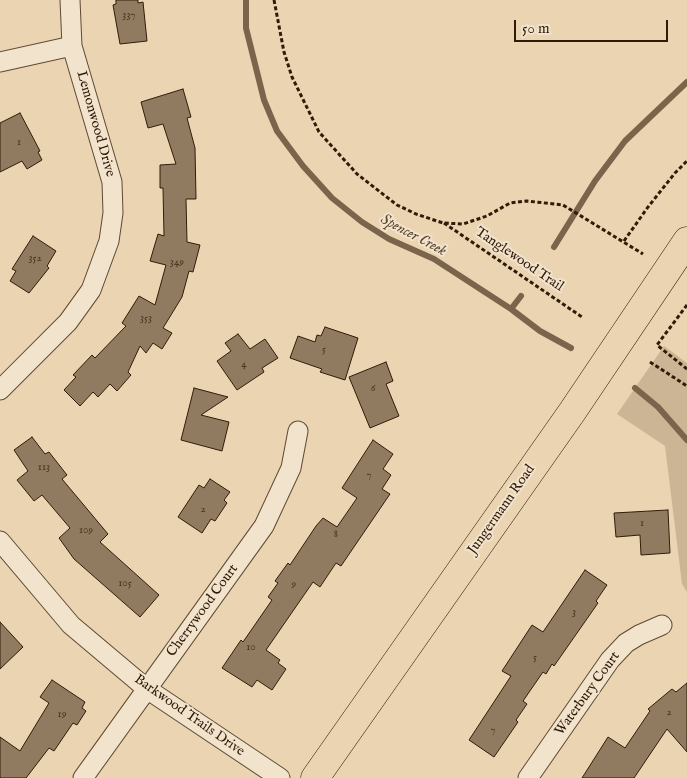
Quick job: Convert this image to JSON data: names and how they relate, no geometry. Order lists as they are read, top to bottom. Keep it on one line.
{"streets":{"main road":["Jungermann Road"],"street":["Lemonwood Drive","Cherrywood Court","Waterbury Court","Barkwood Trails Drive"],"path":["Tanglewood Trail"]},"crossings":[["Cherrywood Court","Barkwood Trails Drive"]],"water":["Spencer Creek"],"house_numbers":["337","1","352","349","353","5","4","6","113","7","2","1","109","8","105","9","3","10","5","2","19","7"],"scale_bar":"50 m"}
